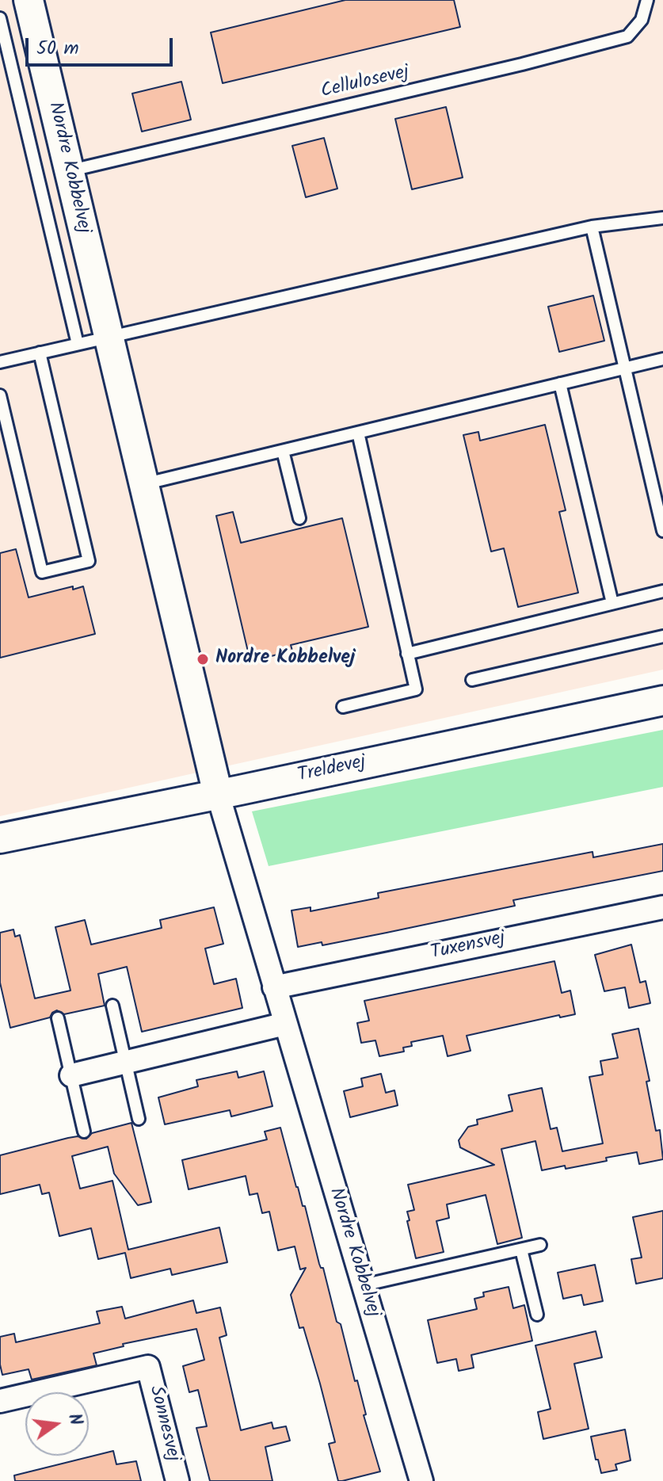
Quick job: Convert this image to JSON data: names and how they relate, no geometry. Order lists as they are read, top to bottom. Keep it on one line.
{"streets":{"street":["Nordre Kobbelvej","Treldevej","Tuxensvej","Sonnesvej"],"lane":["Cellulosevej"]},"crossings":[["Cellulosevej","Nordre Kobbelvej"],["Nordre Kobbelvej","Treldevej"],["Nordre Kobbelvej","Tuxensvej"]],"places":["Nordre Kobbelvej"],"scale_bar":"50 m","north":"right"}
